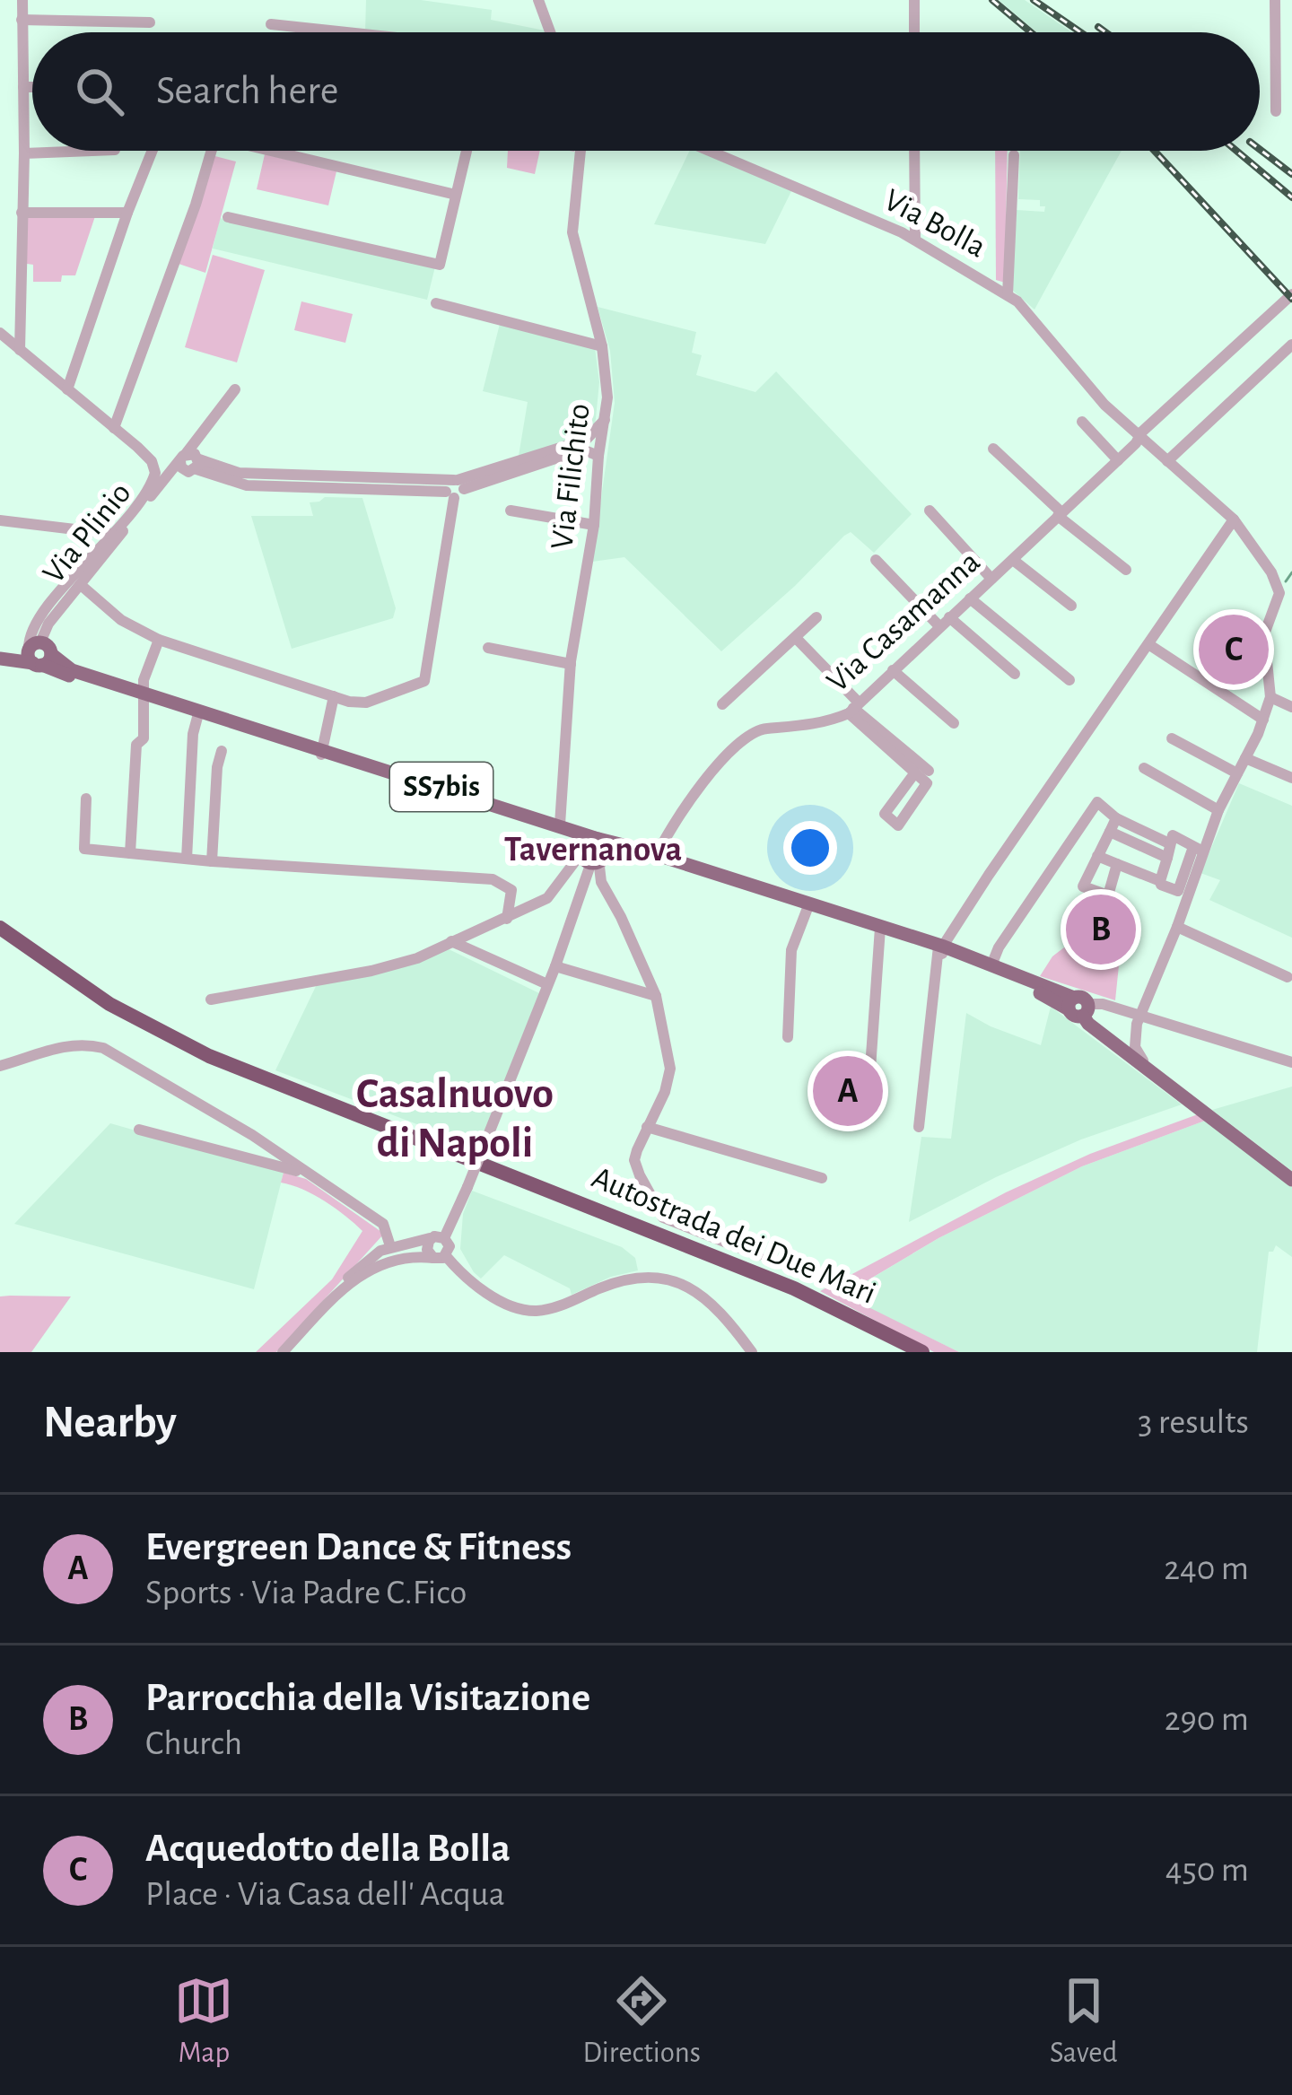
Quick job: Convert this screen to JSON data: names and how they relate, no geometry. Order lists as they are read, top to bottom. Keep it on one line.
{"streets":{"highway":["Autostrada dei Due Mari"],"main road":["SS7bis"],"street":["Via Bolla","Via Filichito","Via Plinio","Via Casamanna"]},"crossings":[["Via Bolla","Via Casamanna"],["Via Filichito","SS7bis"],["Via Plinio","SS7bis"]],"districts":["Tavernanova","Casalnuovo di Napoli"],"page":{"search":"Search here","pins":["C","B","A"],"heading":["Nearby","3 results"],"list":[{"mark":"A","name":"Evergreen Dance & Fitness","note":"Sports · Via Padre C.Fico","value":"240 m"},{"mark":"B","name":"Parrocchia della Visitazione","note":"Church","value":"290 m"},{"mark":"C","name":"Acquedotto della Bolla","note":"Place · Via Casa dell' Acqua","value":"450 m"}],"nav":["Map","Directions","Saved"]}}
